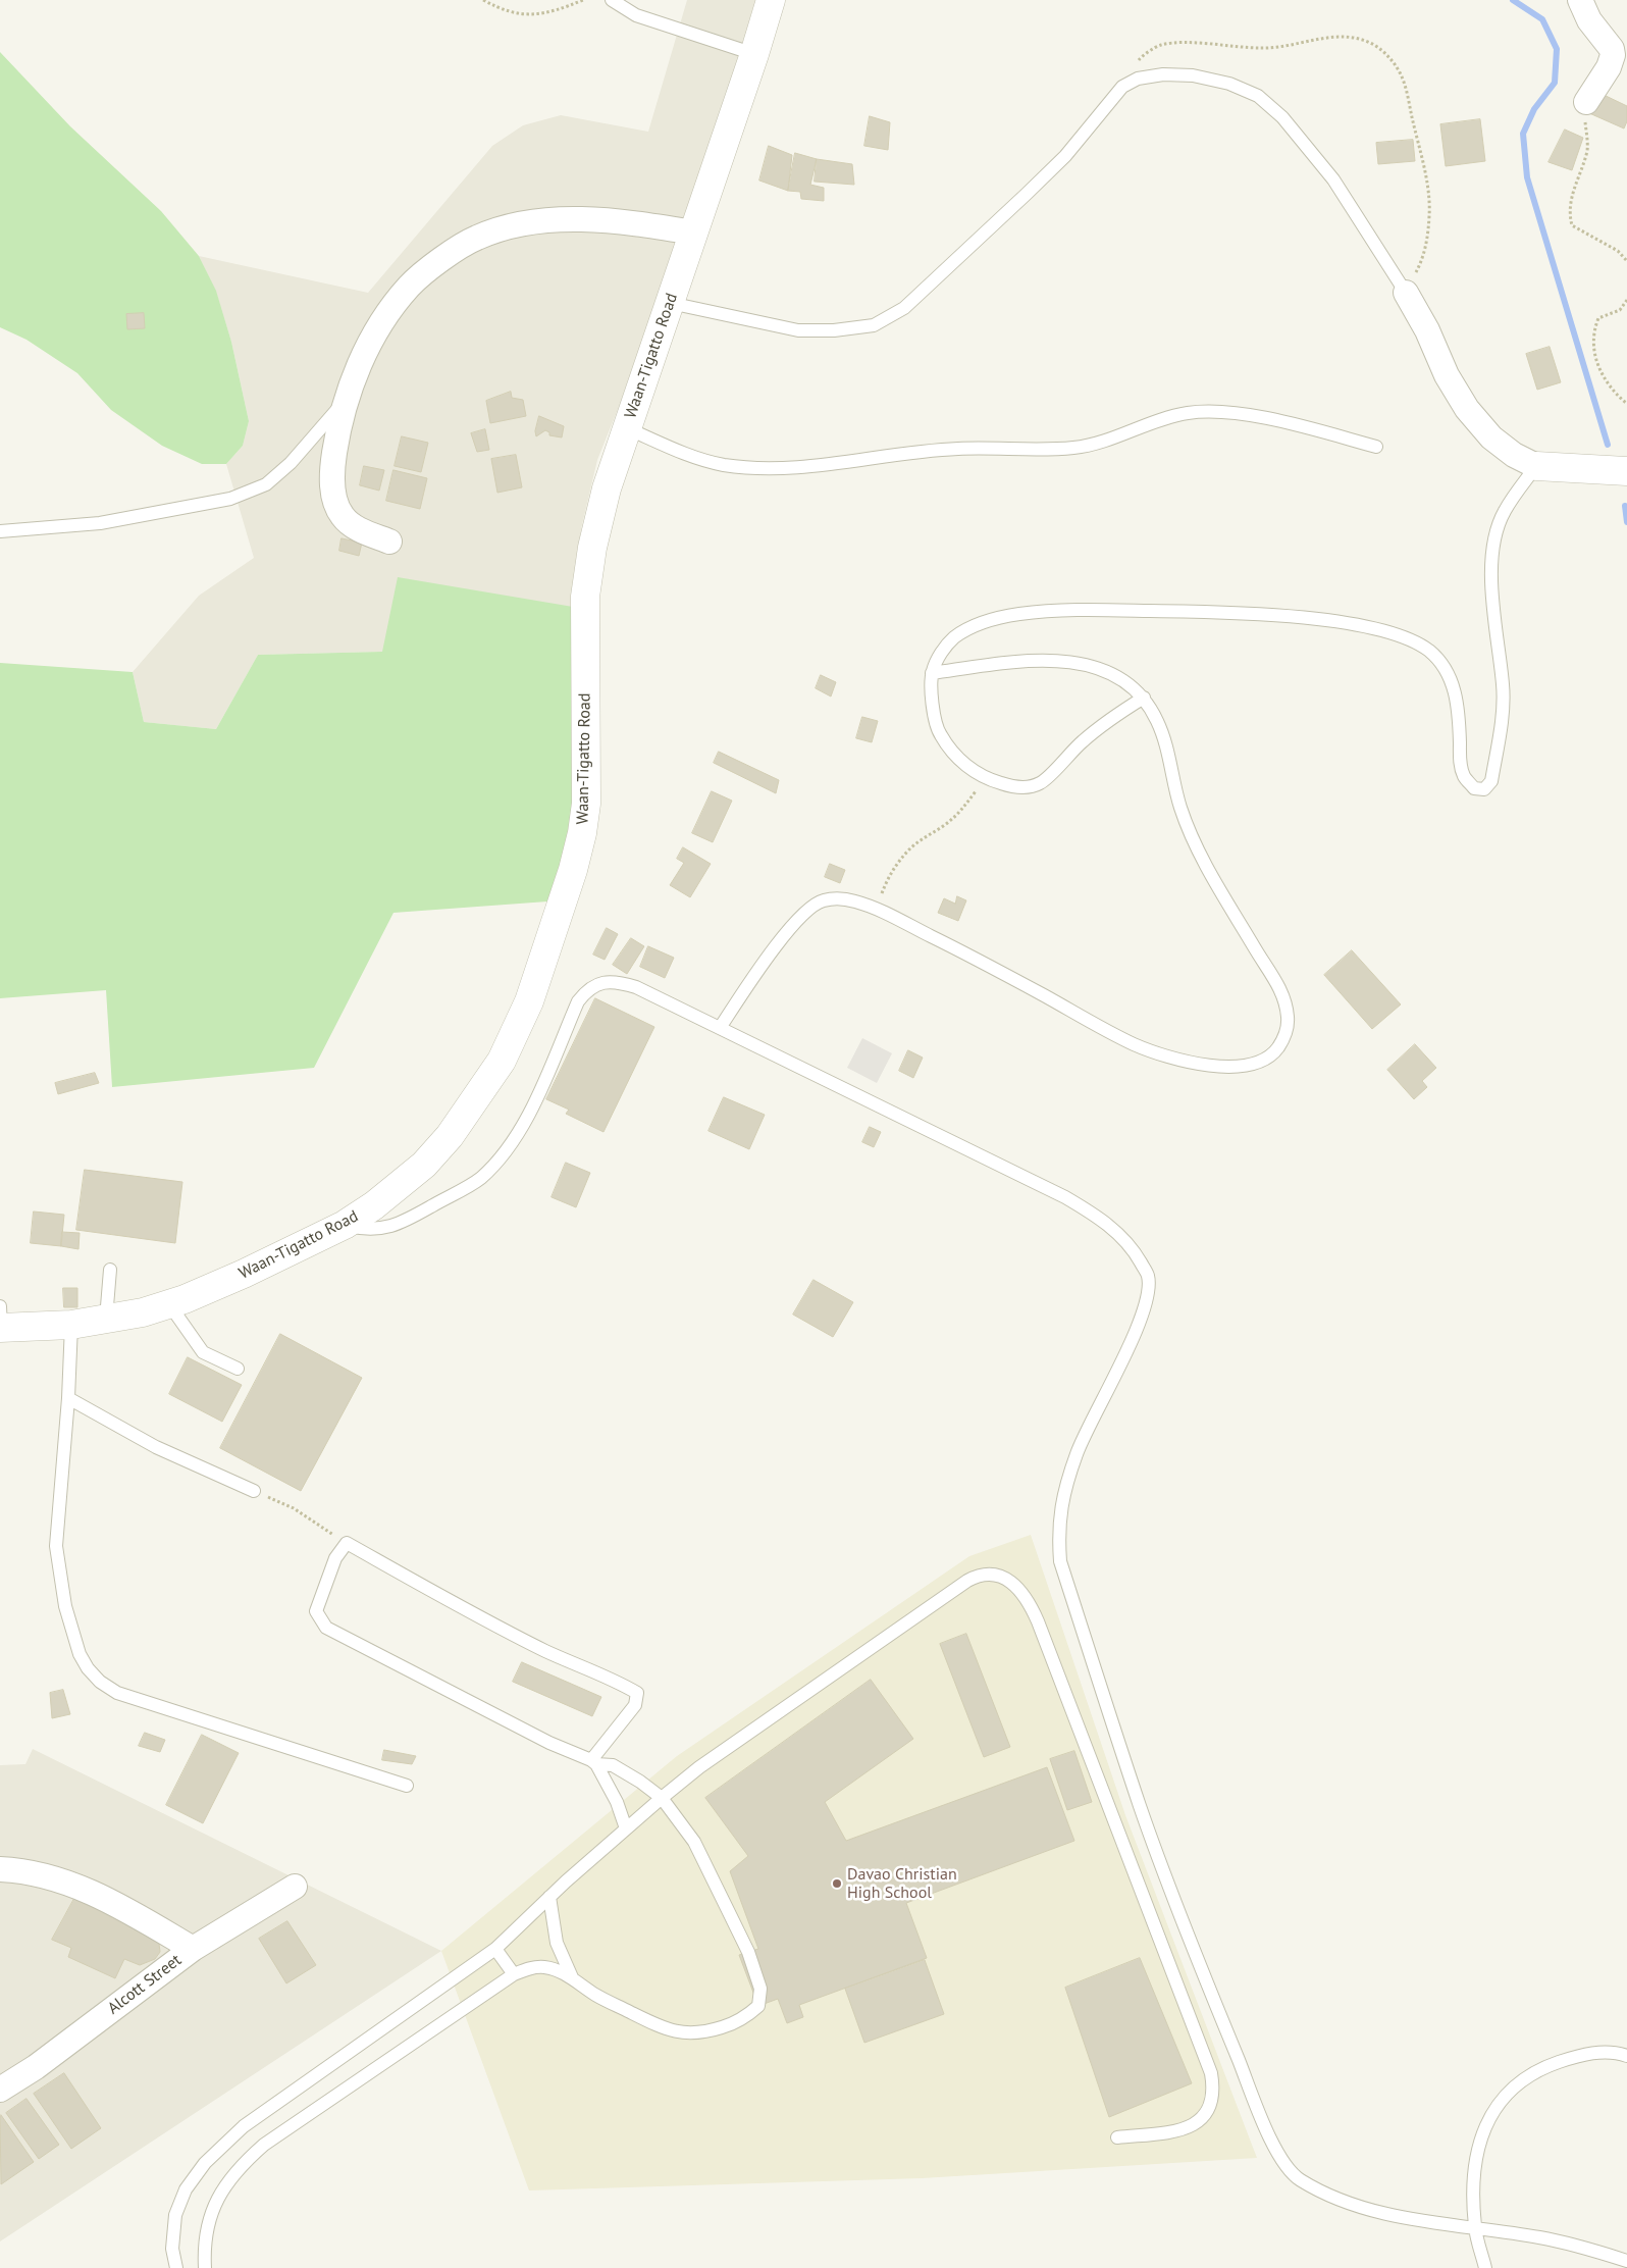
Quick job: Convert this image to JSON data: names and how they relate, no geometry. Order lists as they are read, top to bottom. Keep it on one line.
{"streets":{"street":["Waan-Tigatto Road","Alcott Street"]},"places":["Davao Christian High School"]}
